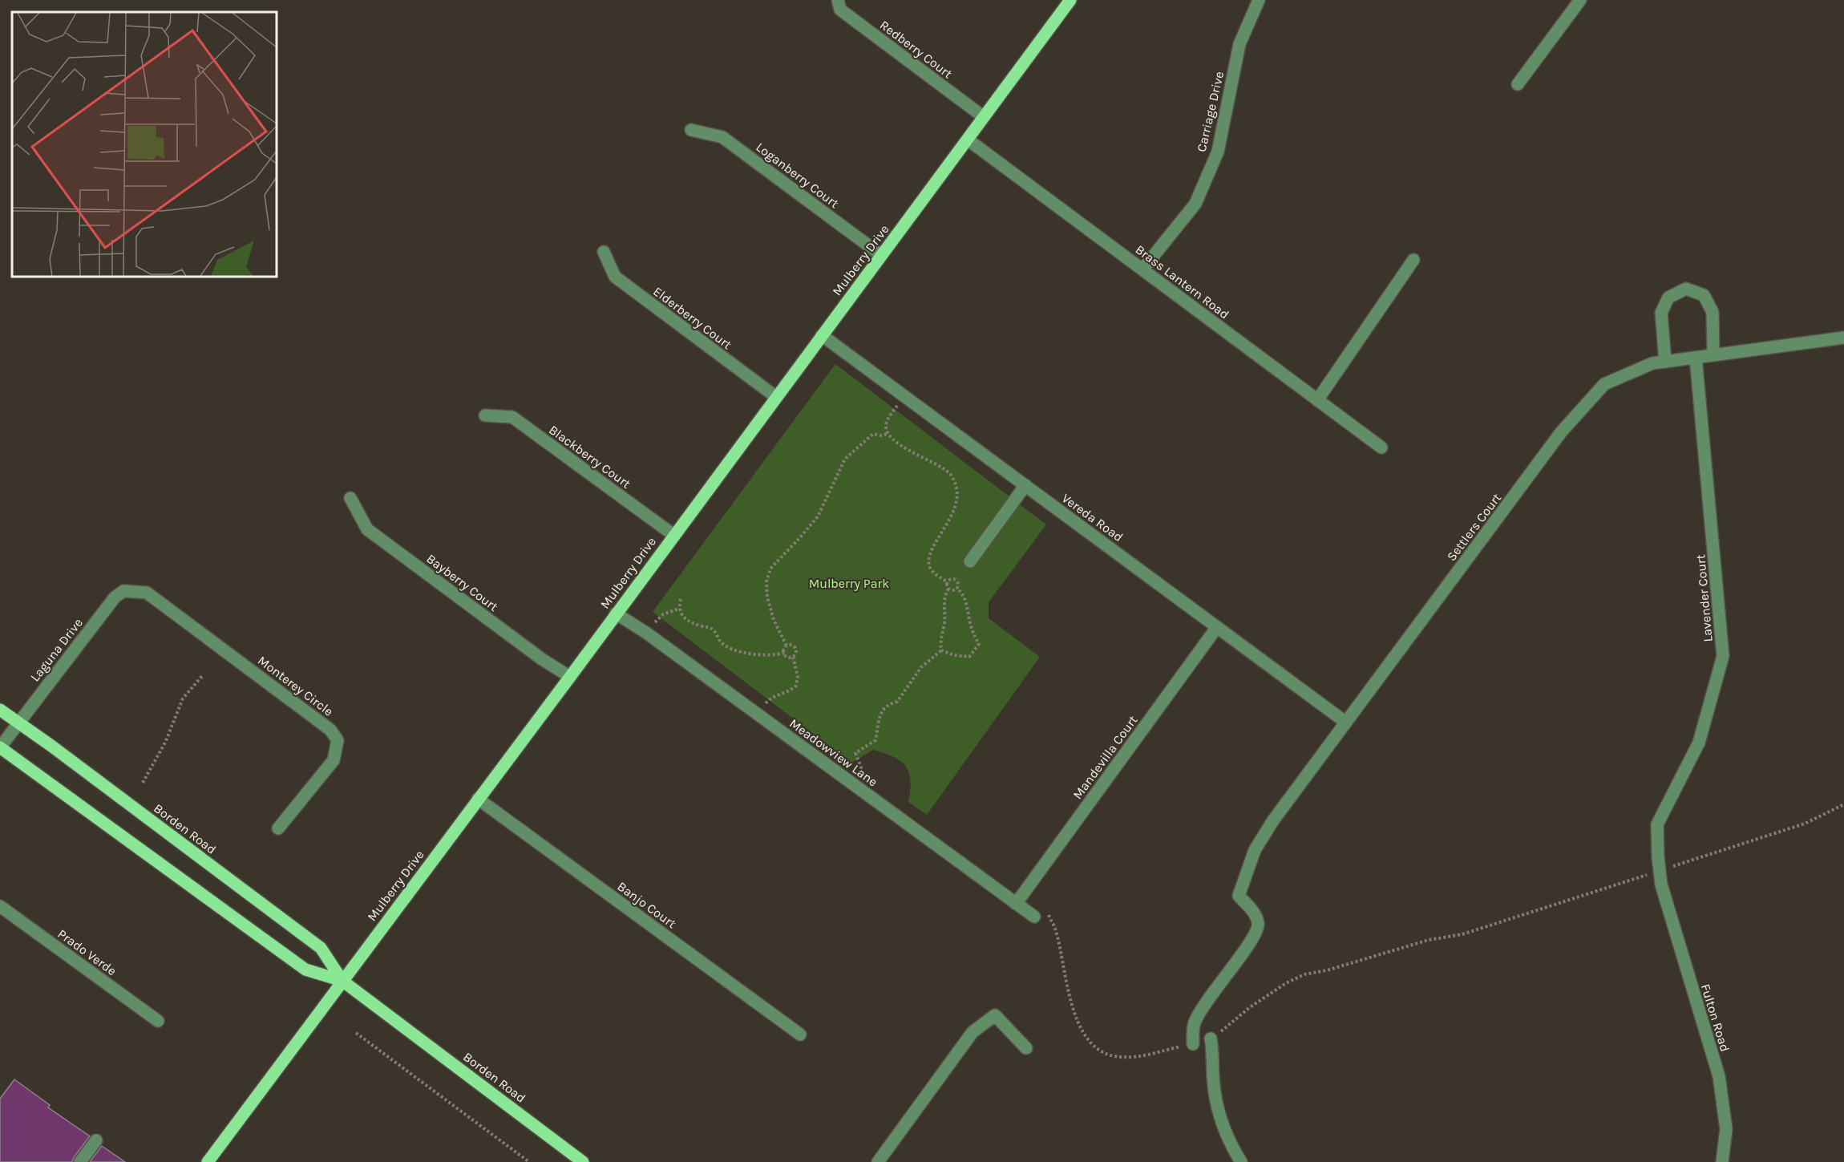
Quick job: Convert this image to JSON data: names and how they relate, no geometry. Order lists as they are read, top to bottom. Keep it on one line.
{"streets":{"main road":["Mulberry Drive","Borden Road"],"street":["Redberry Court","Carriage Drive","Loganberry Court","Brass Lantern Road","Elderberry Court","Blackberry Court","Vereda Road","Settlers Court","Bayberry Court","Lavender Court","Laguna Drive","Monterey Circle","Meadowview Lane","Mandevilla Court","Banjo Court","Prado Verde","Fulton Road"]},"crossings":[["Redberry Court","Mulberry Drive"],["Carriage Drive","Brass Lantern Road"],["Loganberry Court","Mulberry Drive"],["Mulberry Drive","Brass Lantern Road"],["Mulberry Drive","Elderberry Court"],["Mulberry Drive","Blackberry Court"],["Mulberry Drive","Vereda Road"],["Mulberry Drive","Bayberry Court"],["Mulberry Drive","Meadowview Lane"],["Mulberry Drive","Borden Road"],["Mulberry Drive","Banjo Court"],["Vereda Road","Settlers Court"],["Vereda Road","Mandevilla Court"],["Settlers Court","Lavender Court"],["Lavender Court","Fulton Road"],["Laguna Drive","Monterey Circle"],["Laguna Drive","Borden Road"],["Meadowview Lane","Mandevilla Court"]],"parks":["Mulberry Park"]}
